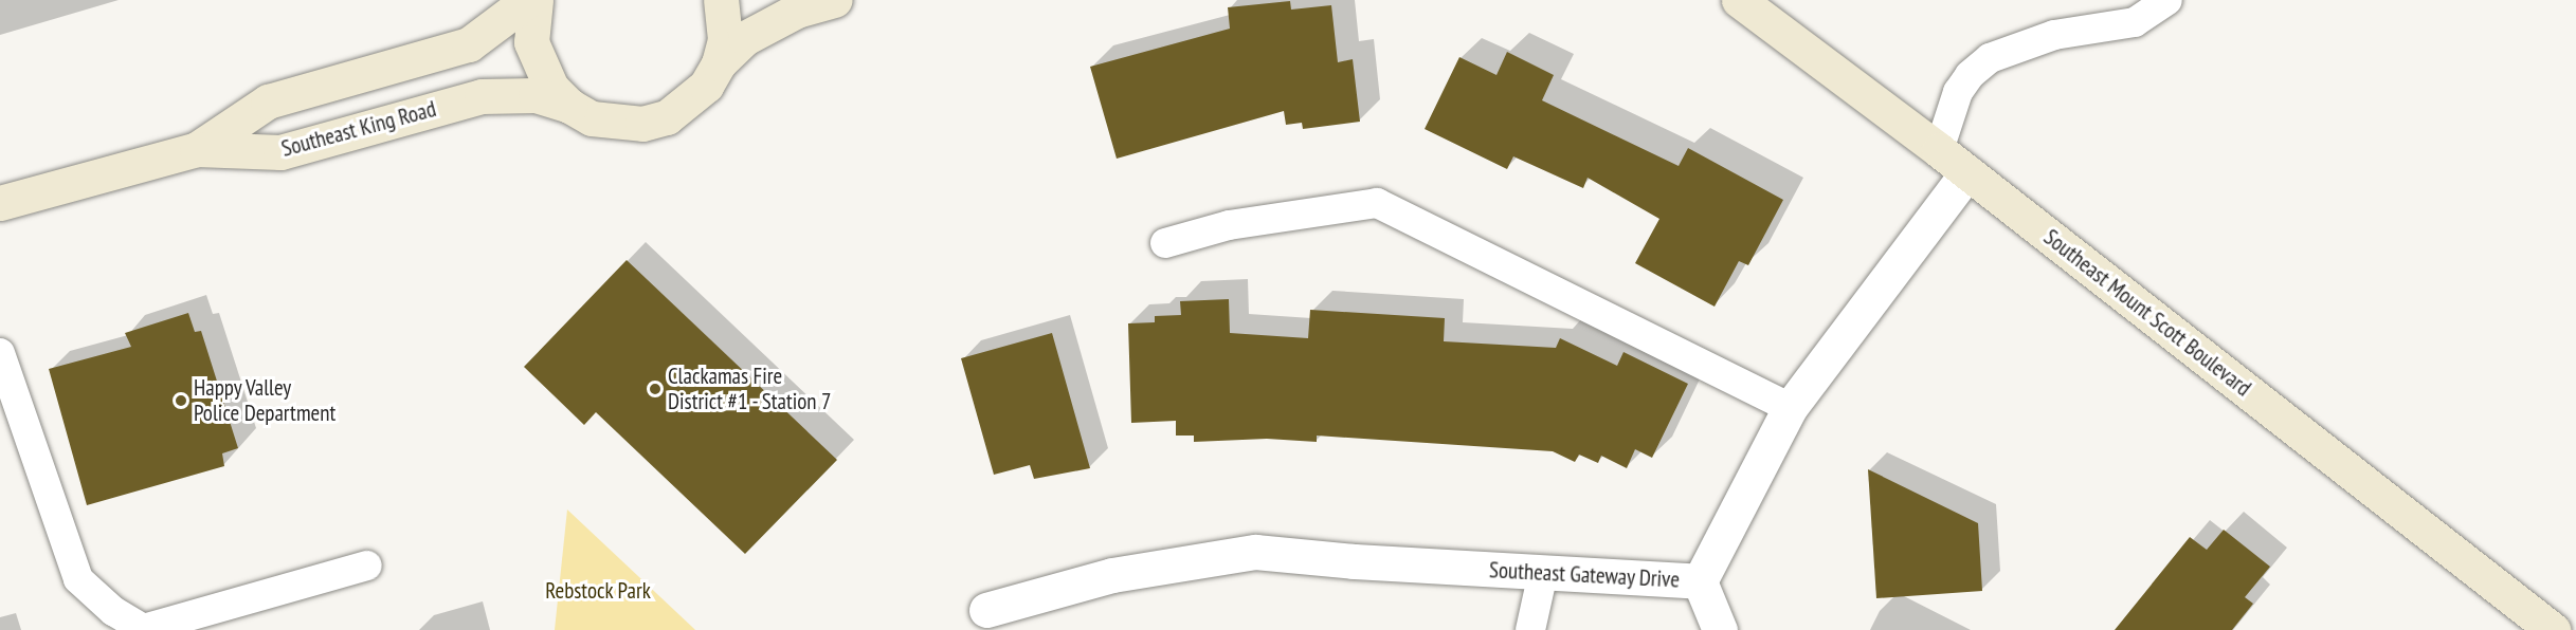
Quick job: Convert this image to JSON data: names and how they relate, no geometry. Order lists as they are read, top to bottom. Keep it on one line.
{"streets":{"main road":["Southeast King Road","Southeast Mount Scott Boulevard"],"street":["Southeast Gateway Drive"]},"crossings":[["Southeast Mount Scott Boulevard","Southeast Gateway Drive"]],"parks":["Rebstock Park"],"places":["Clackamas Fire District #1 - Station 7","Happy Valley Police Department"]}
